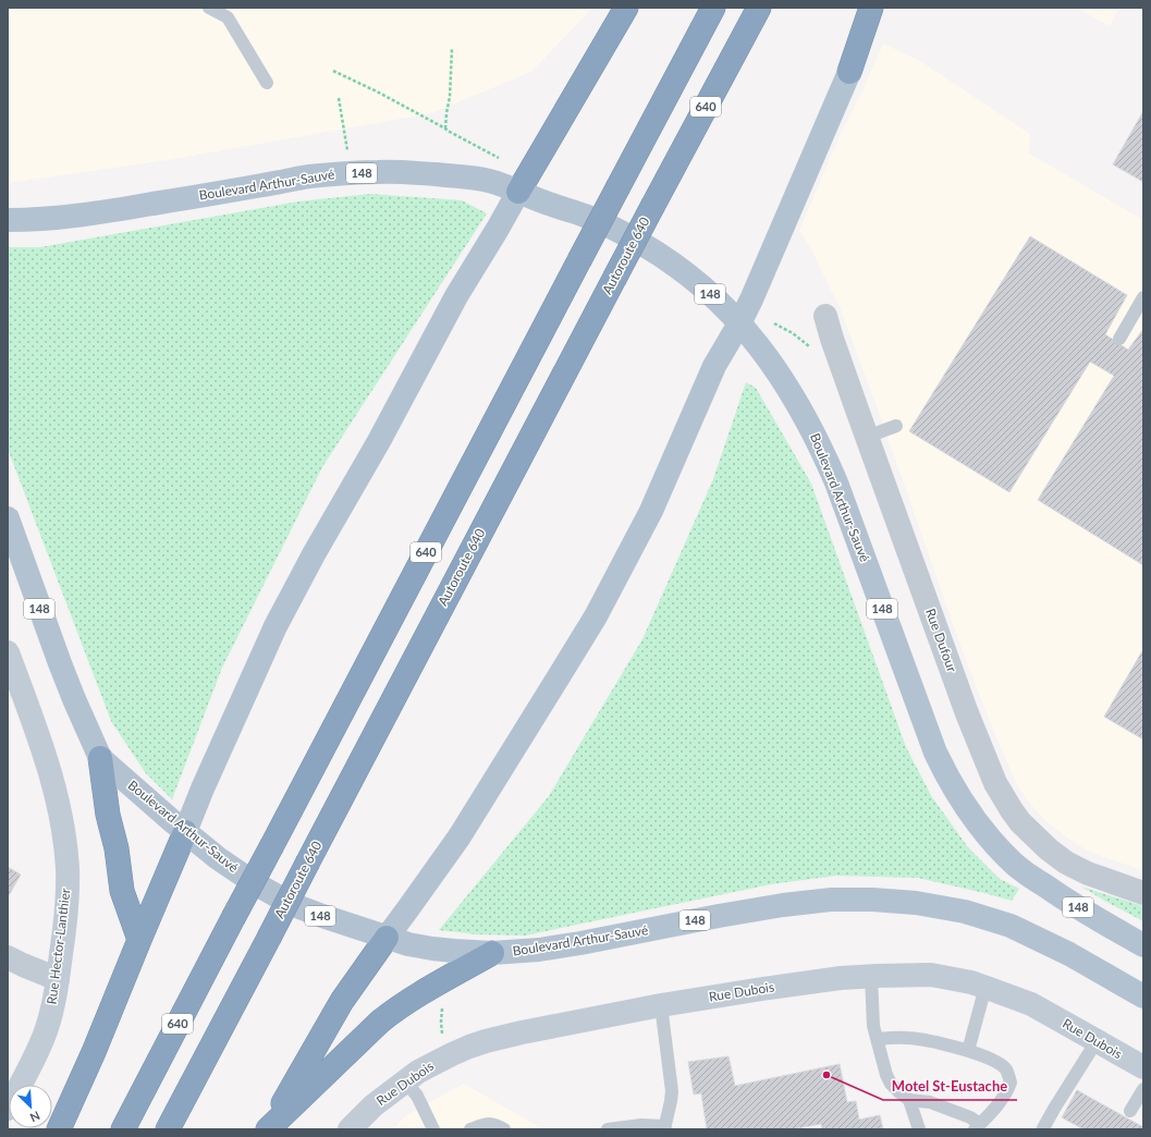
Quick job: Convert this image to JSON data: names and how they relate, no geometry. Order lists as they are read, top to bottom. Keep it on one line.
{"streets":{"highway":["640","Autoroute 640"],"main road":["148","Boulevard Arthur-Sauvé"],"street":["Rue Dufour","Rue Hector-Lanthier","Rue Dubois"]},"places":["Motel St-Eustache"],"north":"bottom right"}
